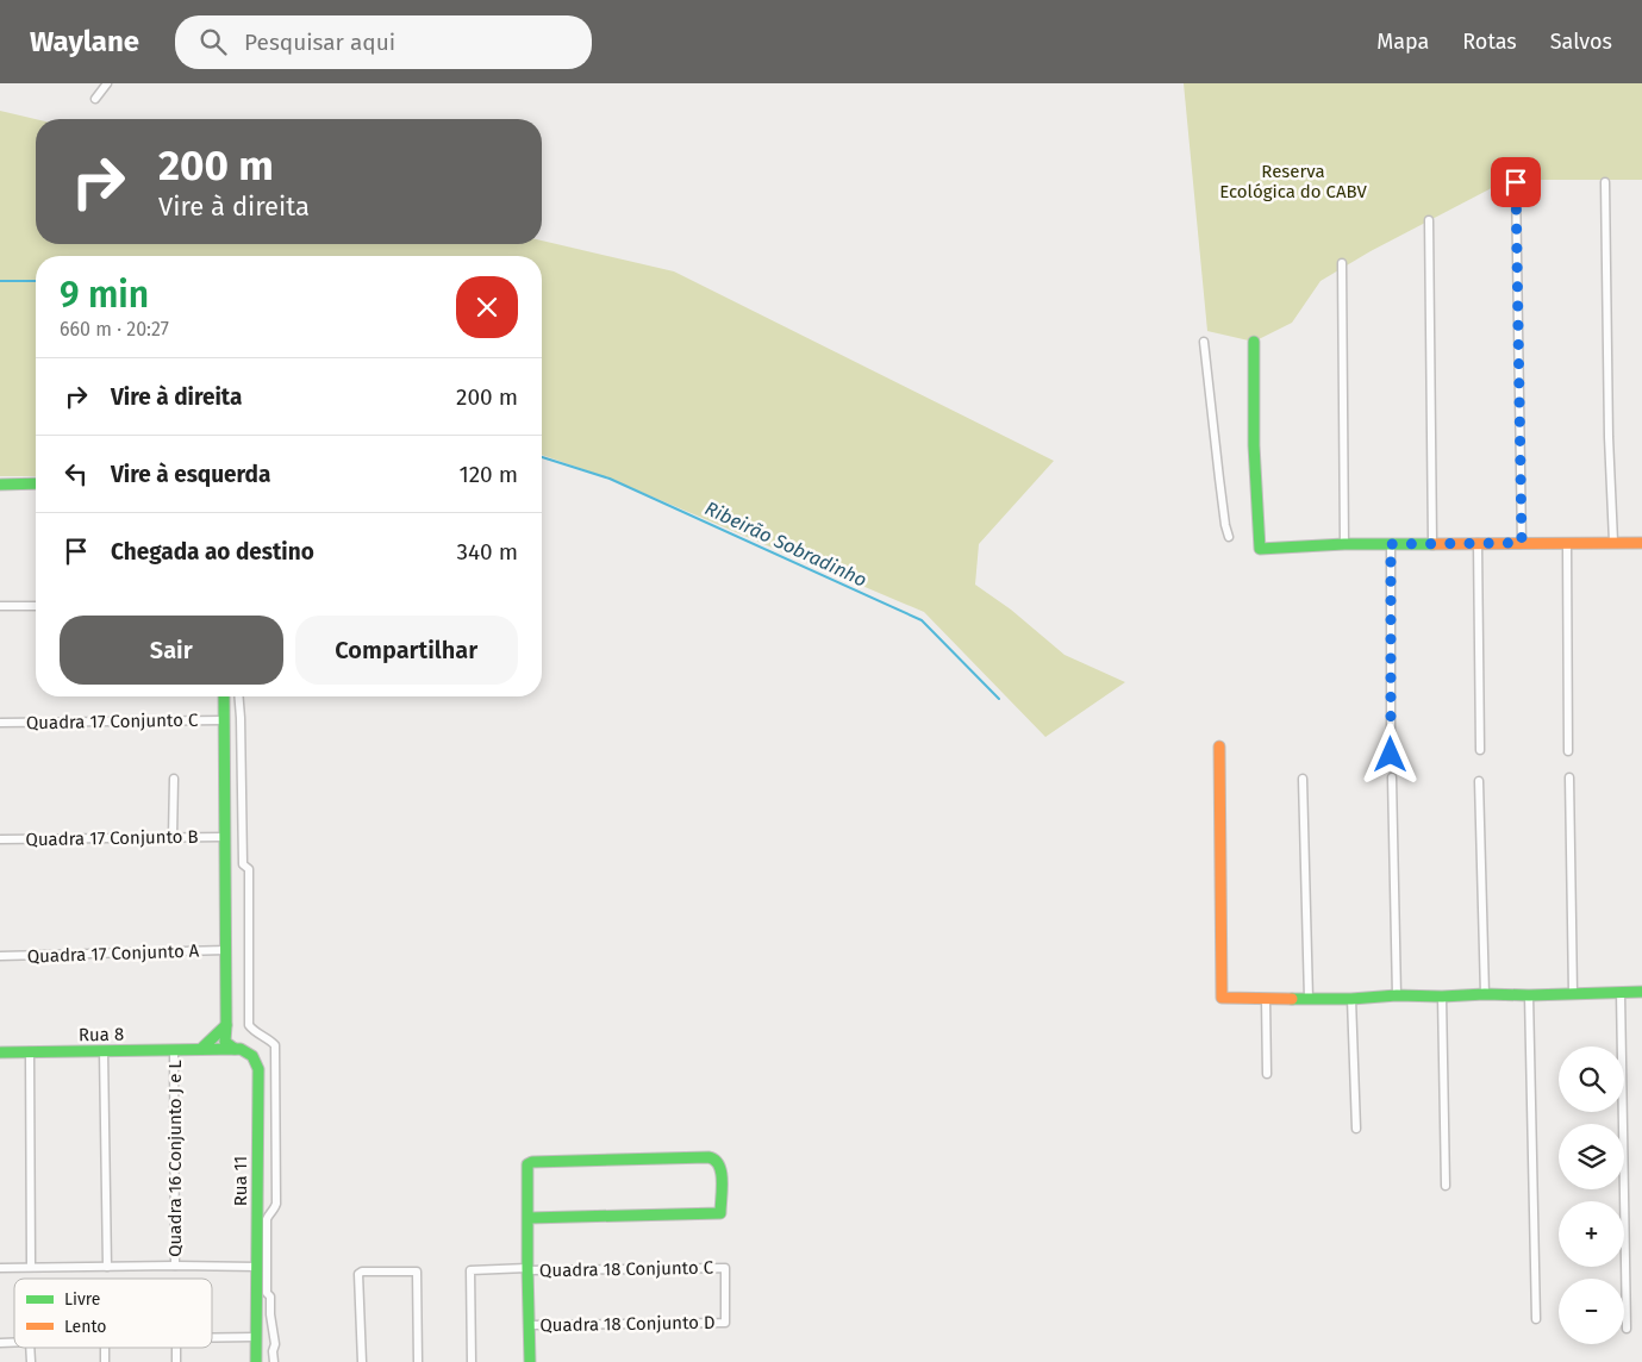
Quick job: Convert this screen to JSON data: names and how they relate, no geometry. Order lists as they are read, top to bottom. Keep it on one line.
{"streets":{"street":["Quadra 17 Conjunto C","Quadra 17 Conjunto B","Quadra 17 Conjunto A","Rua 8","Quadra 16 Conjunto J e L","Rua 11","Quadra 18 Conjunto C","Quadra 18 Conjunto D"]},"crossings":[["Rua 8","Quadra 16 Conjunto J e L"],["Quadra 18 Conjunto C","Quadra 18 Conjunto D"]],"water":["Ribeirão Sobradinho"],"parks":["Reserva Ecológica do CABV"],"legend":["Livre","Lento"],"page":{"header":"Waylane","search":"Pesquisar aqui","nav":["Mapa","Rotas","Salvos"],"turn":["200 m","Vire à direita"],"heading":["9 min","660 m · 20:27"],"list":[{"name":"Vire à direita","value":"200 m"},{"name":"Vire à esquerda","value":"120 m"},{"name":"Chegada ao destino","value":"340 m"}],"buttons":["Sair","Compartilhar"],"map_buttons":["+","−"]}}
